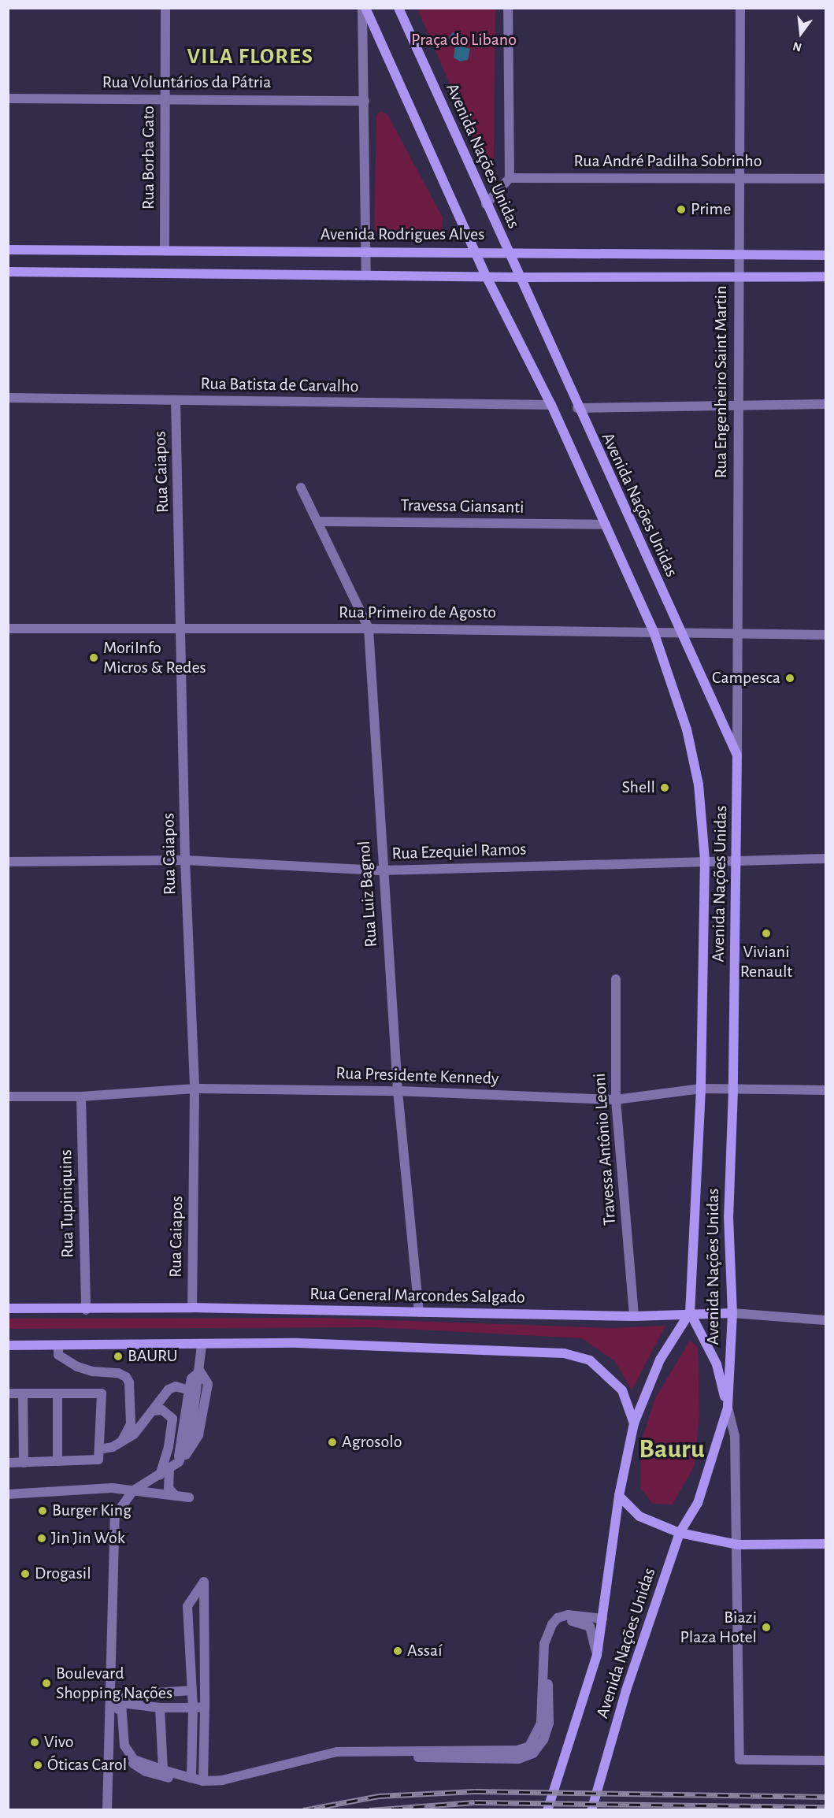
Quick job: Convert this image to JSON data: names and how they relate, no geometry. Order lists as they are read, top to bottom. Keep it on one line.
{"streets":{"main road":["Avenida Nações Unidas","Avenida Rodrigues Alves","Rua General Marcondes Salgado"],"street":["Rua Voluntários da Pátria","Rua Borba Gato","Rua André Padilha Sobrinho","Rua Engenheiro Saint Martin","Rua Batista de Carvalho","Rua Caiapos","Travessa Giansanti","Rua Primeiro de Agosto","Rua Ezequiel Ramos","Rua Luiz Bagnol","Rua Presidente Kennedy","Travessa Antônio Leoni","Rua Tupiniquins"]},"crossings":[["Rua Voluntários da Pátria","Rua Borba Gato"],["Avenida Nações Unidas","Avenida Rodrigues Alves"],["Avenida Nações Unidas","Rua Engenheiro Saint Martin"],["Avenida Nações Unidas","Rua Batista de Carvalho"],["Avenida Nações Unidas","Travessa Giansanti"],["Avenida Nações Unidas","Rua Primeiro de Agosto"],["Avenida Nações Unidas","Rua Ezequiel Ramos"],["Avenida Nações Unidas","Rua Presidente Kennedy"],["Avenida Nações Unidas","Rua General Marcondes Salgado"],["Rua Borba Gato","Avenida Rodrigues Alves"],["Rua André Padilha Sobrinho","Rua Engenheiro Saint Martin"],["Avenida Rodrigues Alves","Rua Engenheiro Saint Martin"],["Rua Engenheiro Saint Martin","Rua Primeiro de Agosto"],["Rua Batista de Carvalho","Rua Caiapos"],["Rua Caiapos","Rua Primeiro de Agosto"],["Rua Caiapos","Rua Ezequiel Ramos"],["Rua Caiapos","Rua Presidente Kennedy"],["Rua Caiapos","Rua General Marcondes Salgado"],["Travessa Giansanti","Rua Luiz Bagnol"],["Rua Primeiro de Agosto","Rua Luiz Bagnol"],["Rua Ezequiel Ramos","Rua Luiz Bagnol"],["Rua Luiz Bagnol","Rua Presidente Kennedy"],["Rua Luiz Bagnol","Rua General Marcondes Salgado"],["Rua Presidente Kennedy","Travessa Antônio Leoni"],["Rua Presidente Kennedy","Rua Tupiniquins"],["Travessa Antônio Leoni","Rua General Marcondes Salgado"],["Rua Tupiniquins","Rua General Marcondes Salgado"]],"districts":["VILA FLORES","Bauru"],"parks":["Praça do Libano"],"places":["Prime","MoriInfo Micros & Redes","Campesca","Shell","Viviani Renault","BAURU","Agrosolo","Burger King","Jin Jin Wok","Drogasil","Biazi Plaza Hotel","Assaí","Boulevard Shopping Nações","Vivo","Óticas Carol"],"north":"bottom"}
